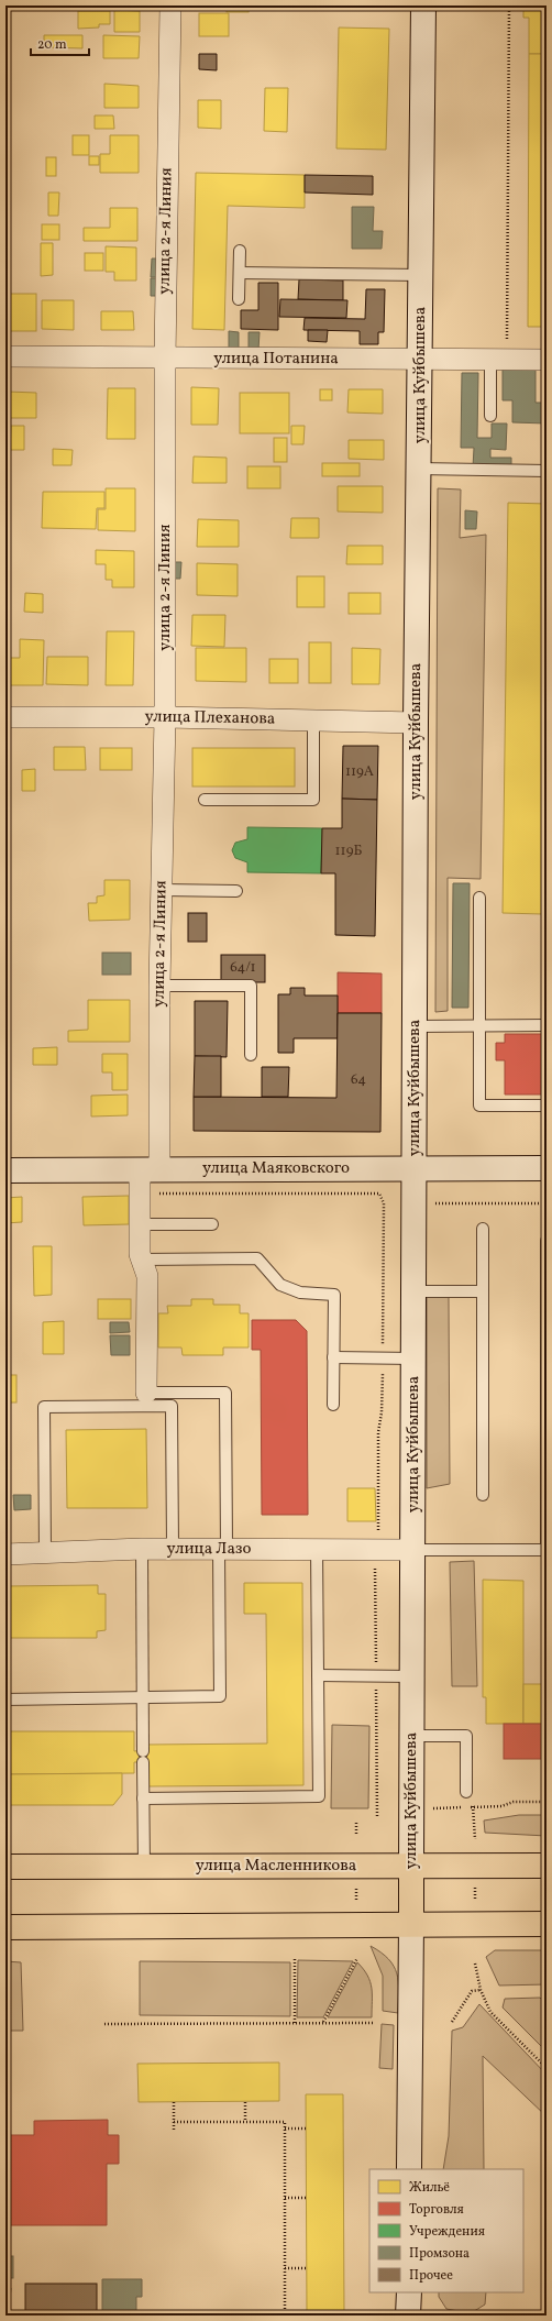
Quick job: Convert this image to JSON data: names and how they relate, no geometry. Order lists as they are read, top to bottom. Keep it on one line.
{"streets":{"main road":["улица Куйбышева","улица Маяковского","улица Масленникова"],"street":["улица 2-я Линия","улица Потанина","улица Плеханова","улица Лазо"]},"crossings":[["улица 2-я Линия","улица Потанина"],["улица 2-я Линия","улица Плеханова"],["улица 2-я Линия","улица Маяковского"],["улица Потанина","улица Куйбышева"],["улица Куйбышева","улица Плеханова"],["улица Куйбышева","улица Маяковского"],["улица Куйбышева","улица Лазо"],["улица Куйбышева","улица Масленникова"]],"house_numbers":["119А","119Б","64/1","64"],"legend":["Жильё","Торговля","Учреждения","Промзона","Прочее"],"scale_bar":"20 m"}
